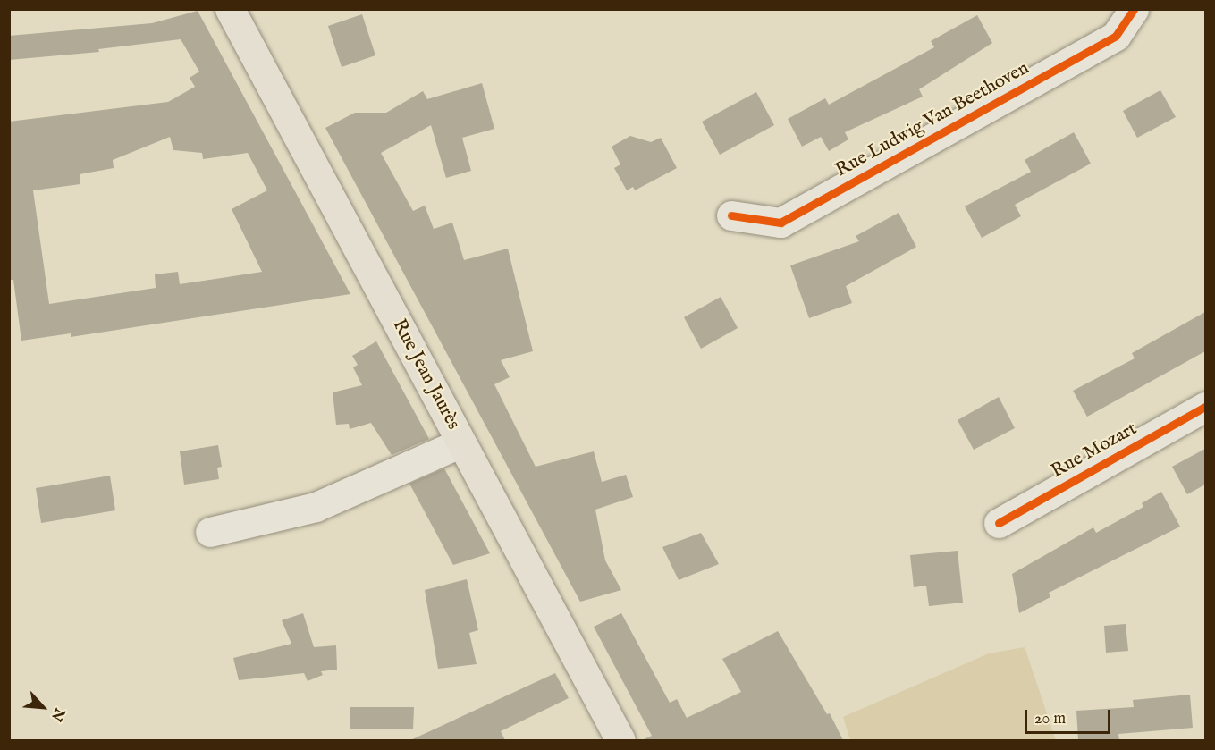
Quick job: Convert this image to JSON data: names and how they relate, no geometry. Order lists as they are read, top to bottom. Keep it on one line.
{"streets":{"main road":["Rue Jean Jaurès"],"street":["Rue Ludwig Van Beethoven","Rue Mozart"]},"scale_bar":"20 m","north":"bottom right"}
